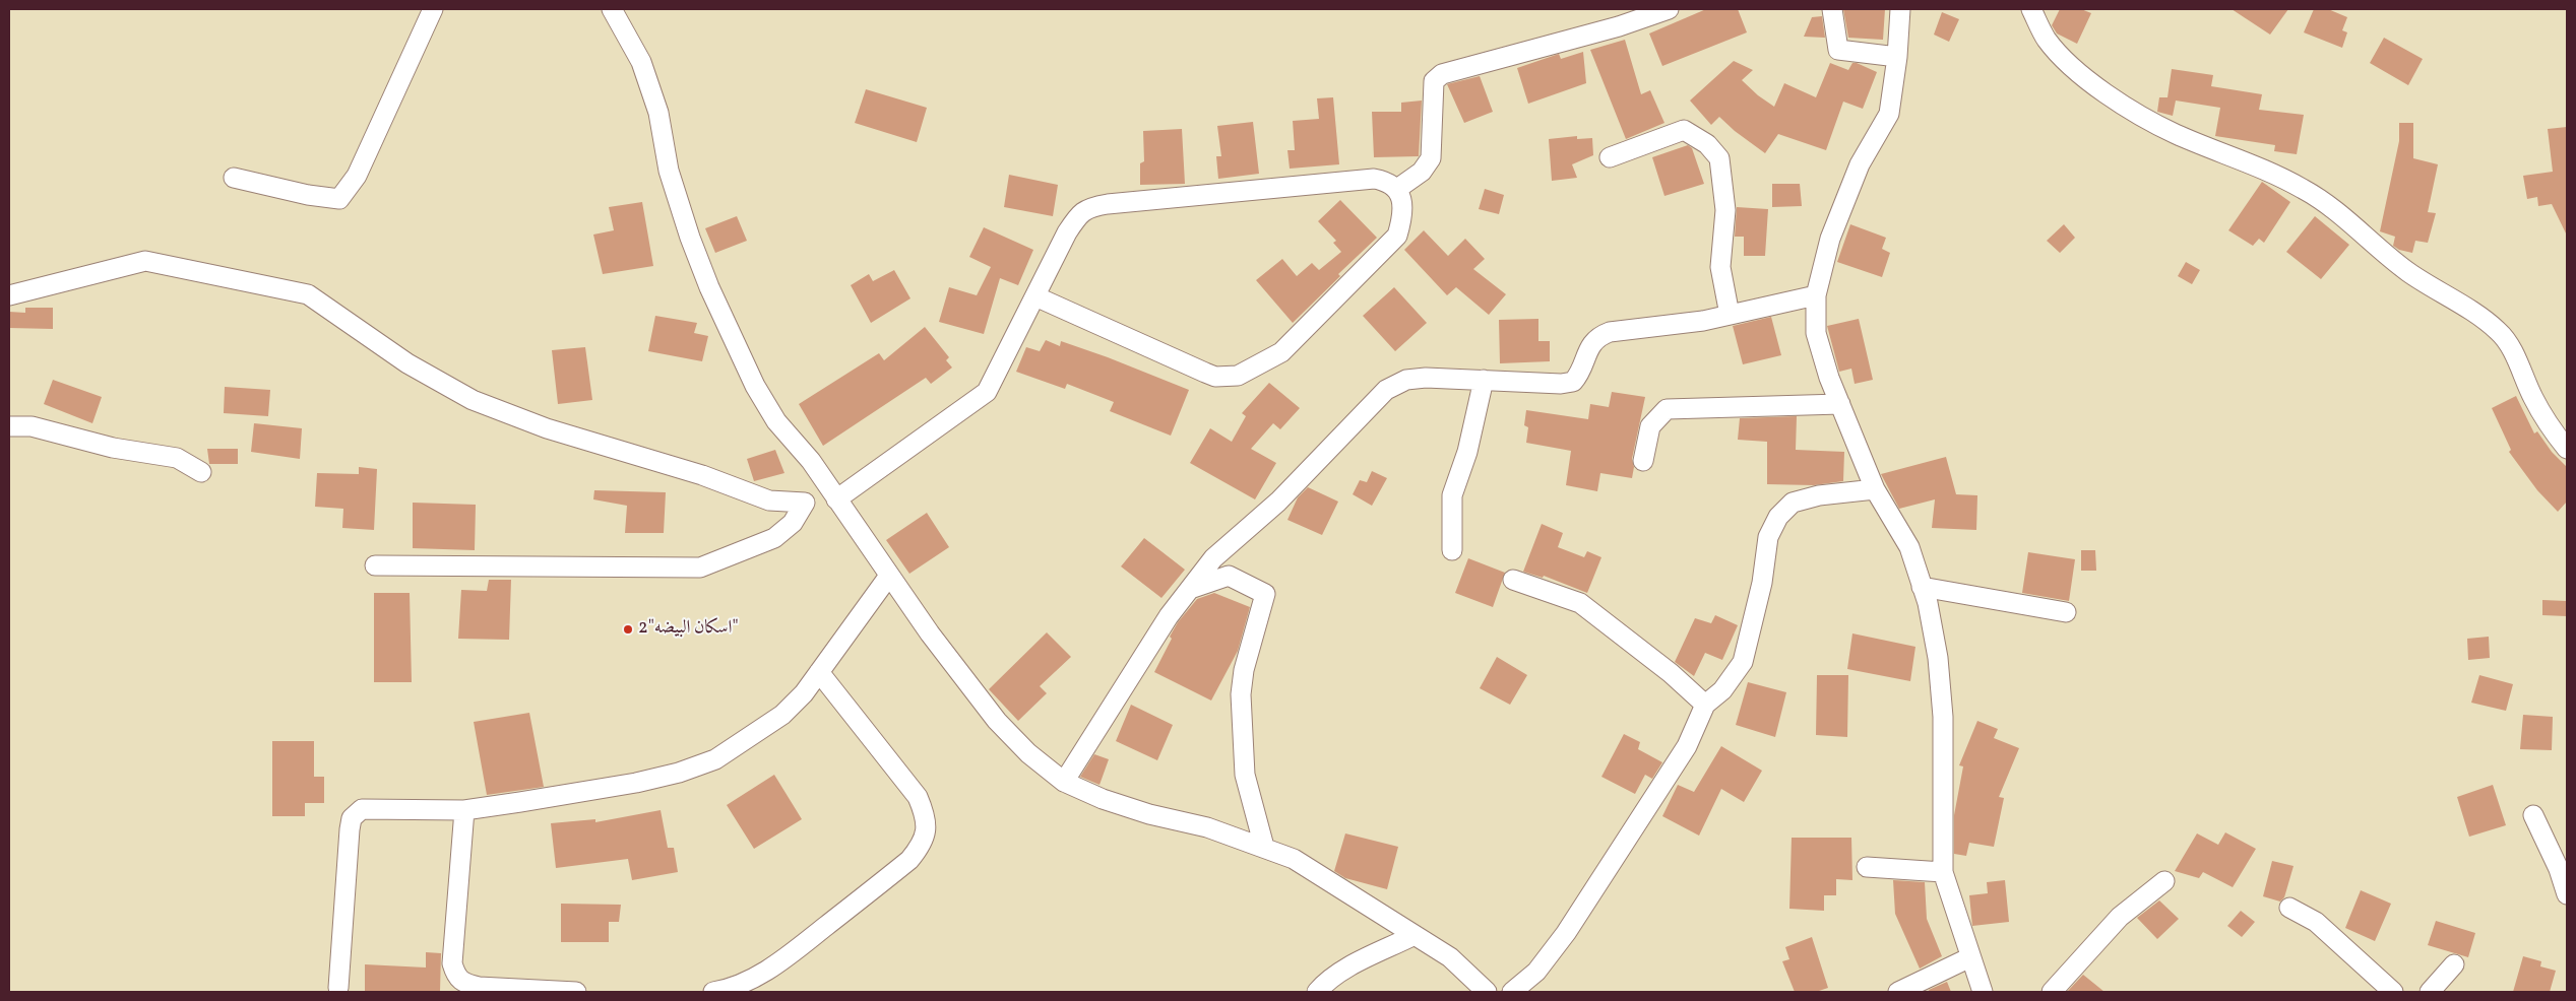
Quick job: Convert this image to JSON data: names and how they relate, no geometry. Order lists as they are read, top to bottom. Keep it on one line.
{"places":["اسكان البيضه\"2\""]}
